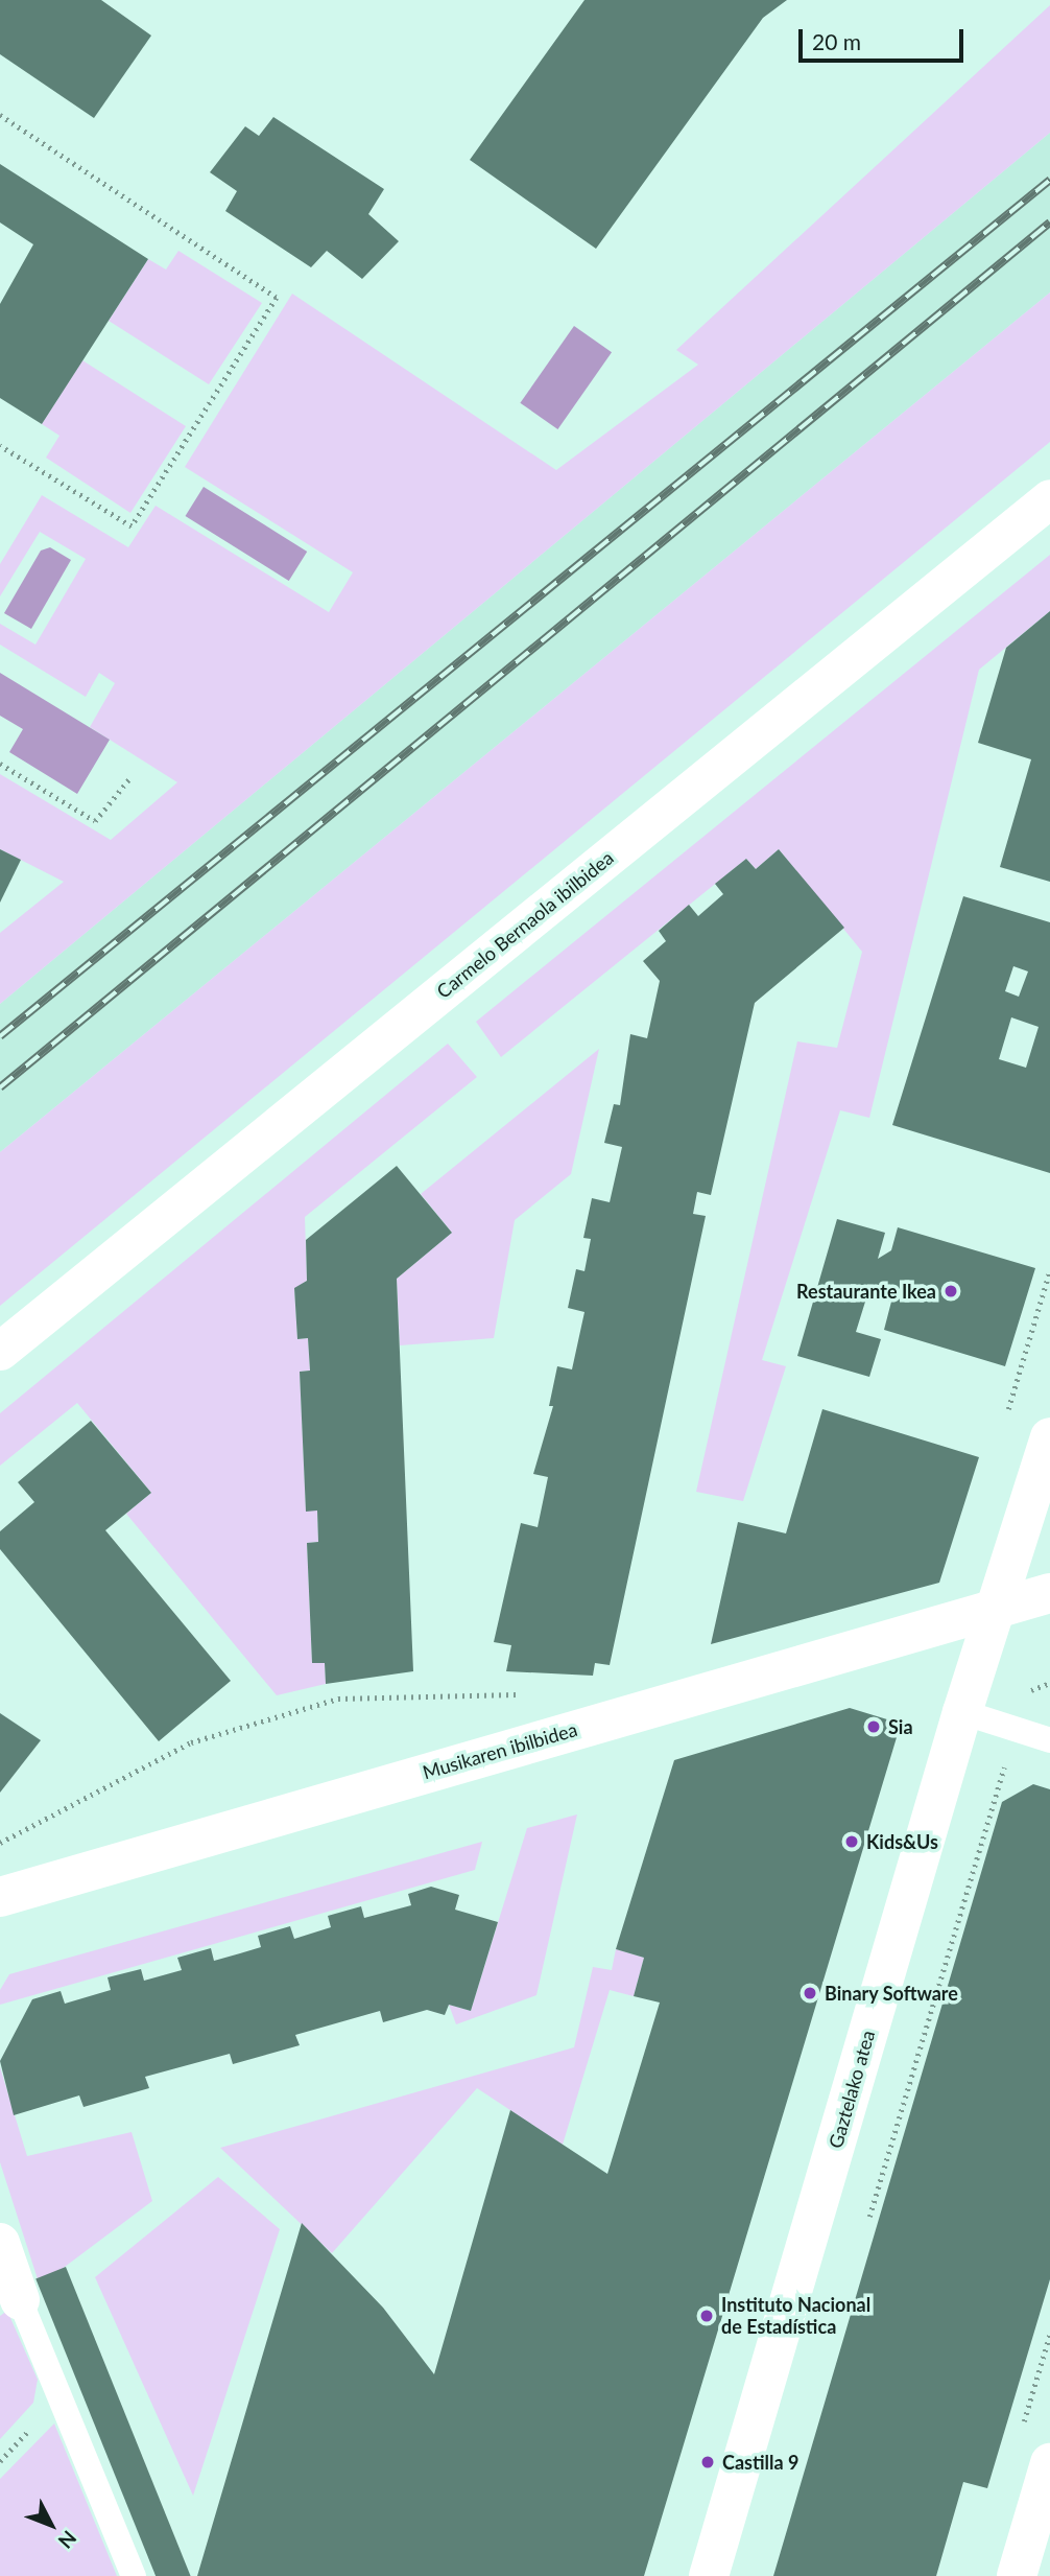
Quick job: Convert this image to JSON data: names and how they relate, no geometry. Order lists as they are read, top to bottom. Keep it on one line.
{"streets":{"main road":["Musikaren ibilbidea","Gaztelako atea"],"street":["Carmelo Bernaola ibilbidea"]},"crossings":[["Musikaren ibilbidea","Gaztelako atea"]],"places":["Restaurante Ikea","Sia","Kids&Us","Binary Software","Instituto Nacional de Estadística","Castilla 9"],"scale_bar":"20 m","north":"bottom right"}
